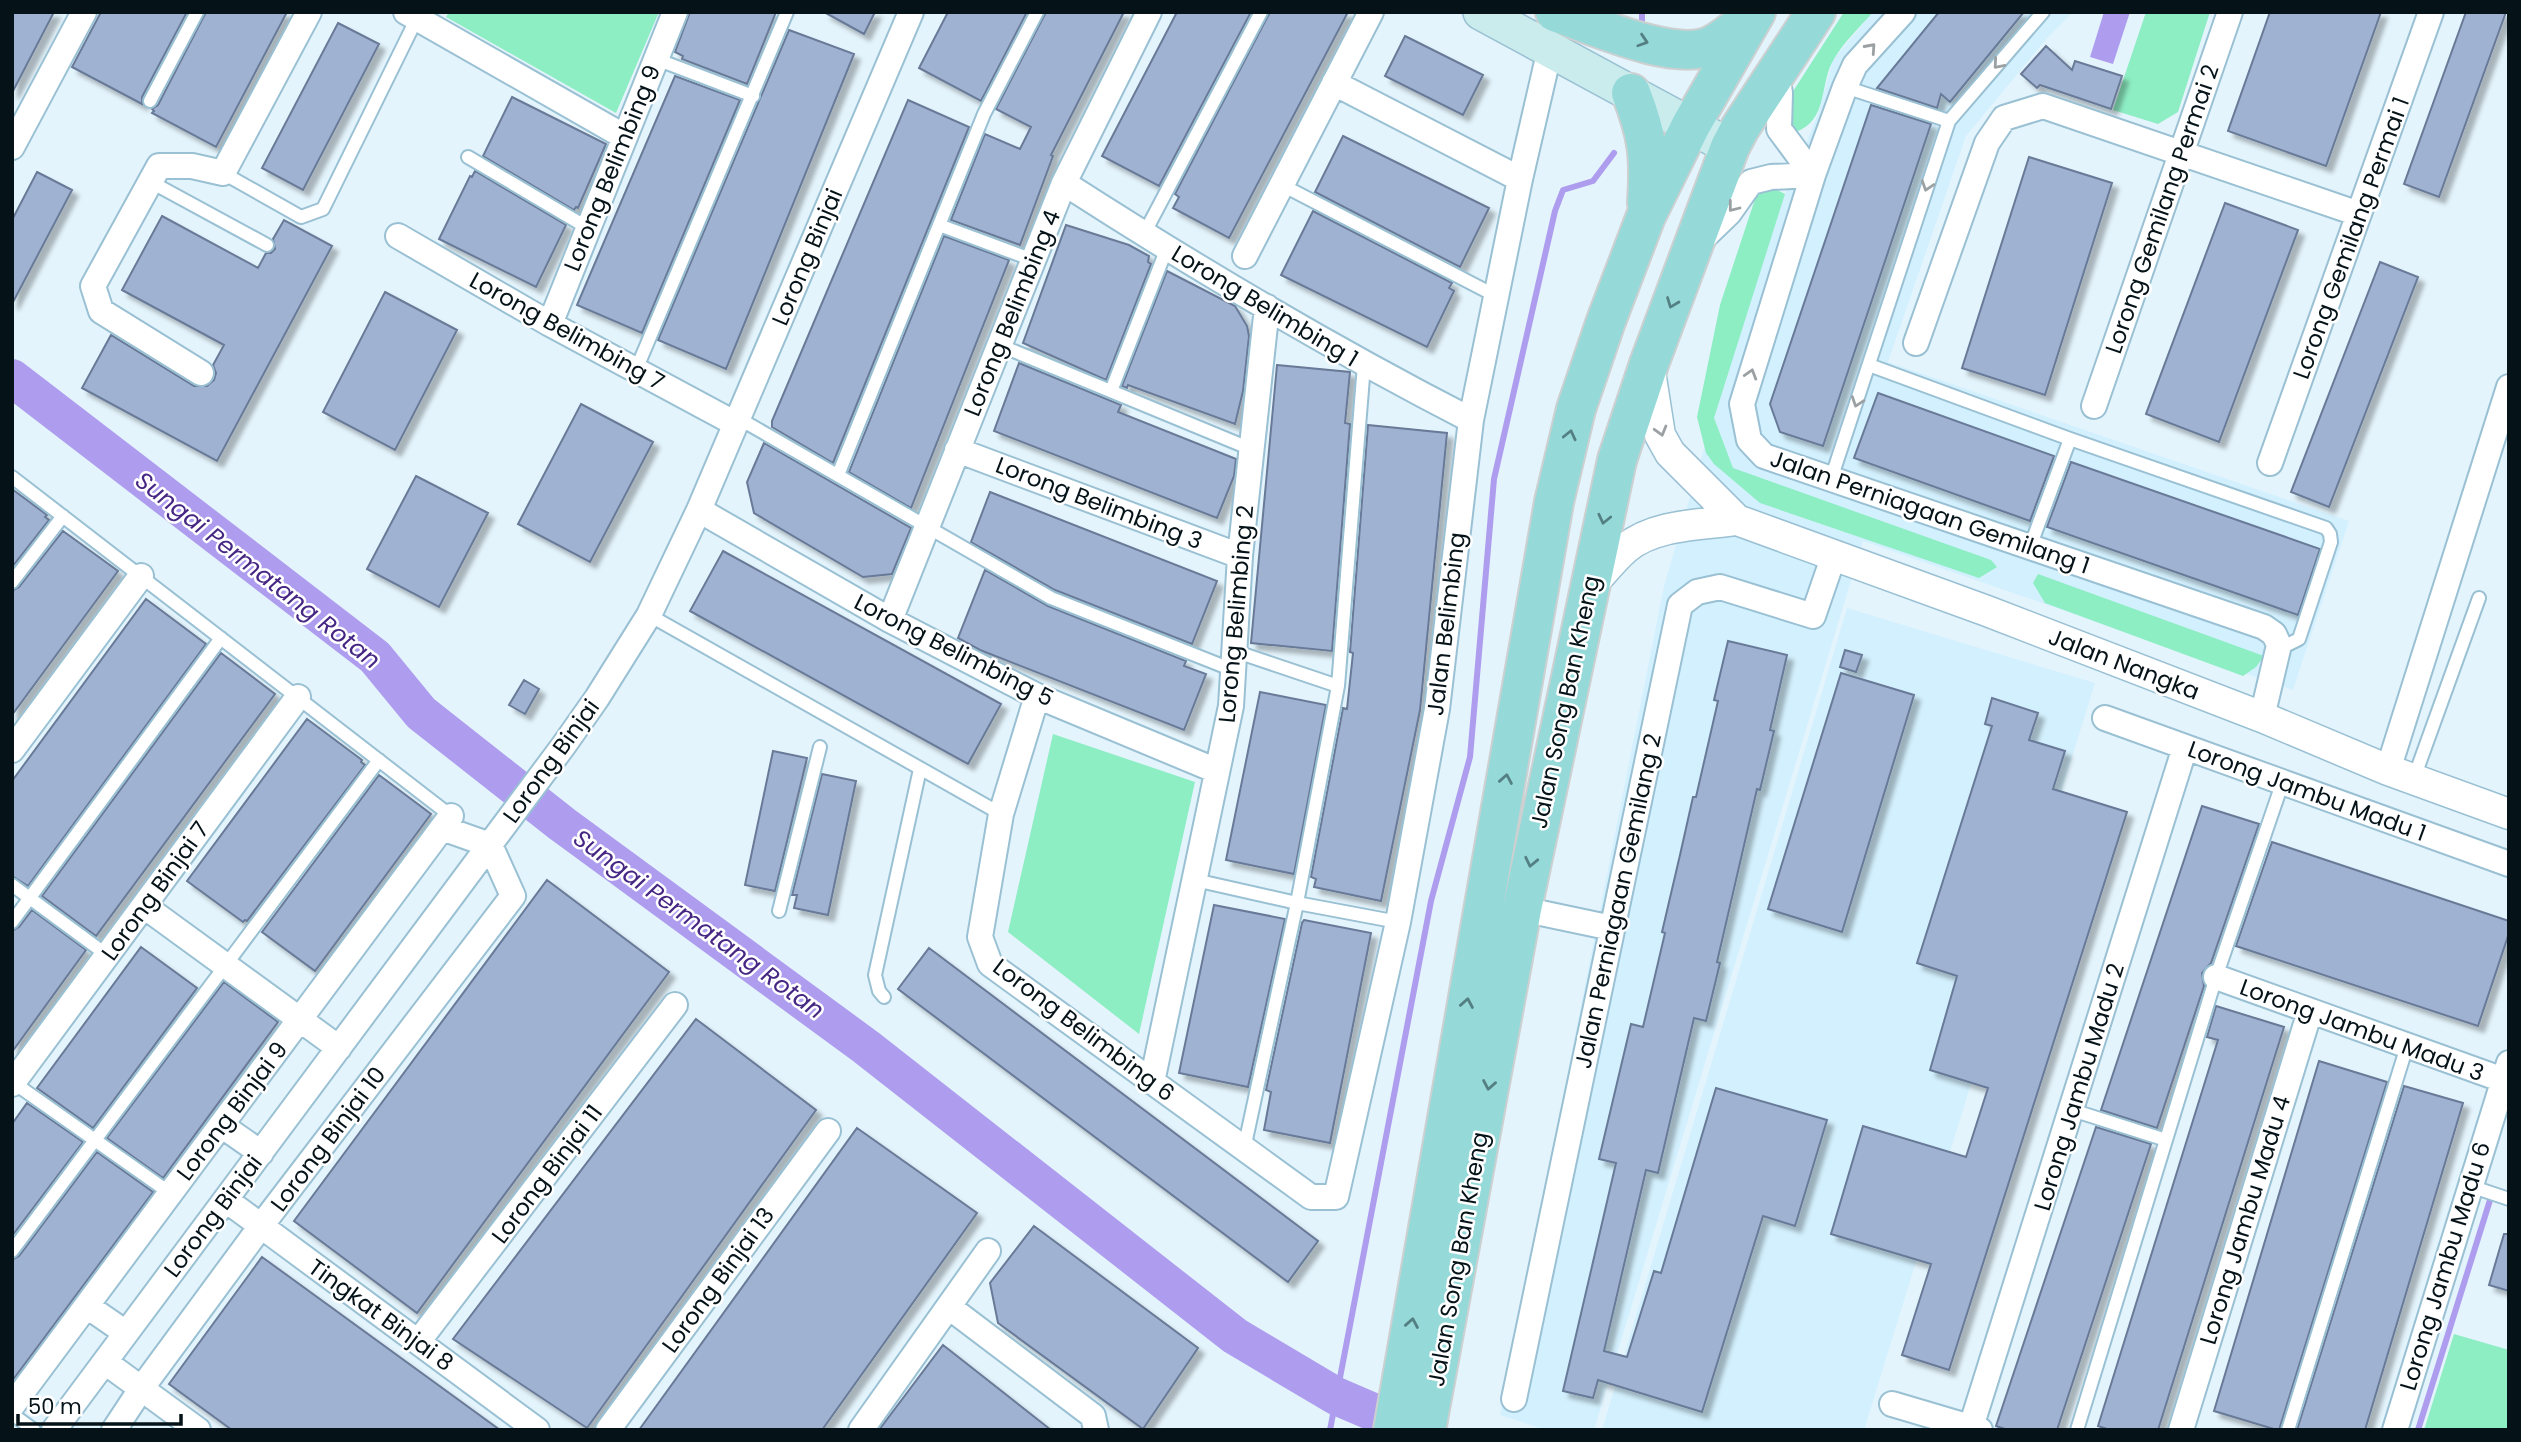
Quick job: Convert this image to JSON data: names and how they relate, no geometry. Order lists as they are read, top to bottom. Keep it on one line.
{"streets":{"main road":["Jalan Song Ban Kheng"],"street":["Lorong Belimbing 9","Lorong Gemilang Permai 2","Lorong Gemilang Permai 1","Lorong Binjai","Lorong Belimbing 1","Lorong Belimbing 4","Lorong Belimbing 7","Lorong Belimbing 3","Jalan Perniagaan Gemilang 1","Lorong Belimbing 2","Jalan Belimbing","Lorong Belimbing 5","Jalan Nangka","Lorong Jambu Madu 1","Lorong Binjai 7","Jalan Perniagaan Gemilang 2","Lorong Belimbing 6","Lorong Jambu Madu 3","Lorong Jambu Madu 2","Lorong Binjai 9","Lorong Binjai 10","Lorong Binjai 11","Lorong Jambu Madu 4","Lorong Jambu Madu 6","Lorong Binjai 13","Tingkat Binjai 8"]},"crossings":[["Lorong Belimbing 9","Lorong Belimbing 7"],["Lorong Binjai","Lorong Belimbing 7"],["Lorong Binjai","Lorong Belimbing 5"],["Lorong Binjai","Lorong Binjai 10"],["Lorong Binjai","Tingkat Binjai 8"],["Lorong Belimbing 1","Lorong Belimbing 4"],["Lorong Belimbing 1","Lorong Belimbing 2"],["Lorong Belimbing 1","Jalan Belimbing"],["Lorong Belimbing 4","Lorong Belimbing 3"],["Lorong Belimbing 4","Lorong Belimbing 5"],["Lorong Belimbing 3","Lorong Belimbing 2"],["Lorong Belimbing 2","Lorong Belimbing 5"],["Lorong Belimbing 2","Lorong Belimbing 6"],["Jalan Belimbing","Lorong Belimbing 6"],["Lorong Belimbing 5","Lorong Belimbing 6"],["Jalan Nangka","Jalan Song Ban Kheng"],["Jalan Nangka","Jalan Perniagaan Gemilang 2"],["Lorong Jambu Madu 1","Lorong Jambu Madu 2"],["Lorong Jambu Madu 3","Lorong Jambu Madu 4"],["Lorong Jambu Madu 3","Lorong Jambu Madu 6"],["Lorong Binjai 10","Tingkat Binjai 8"],["Lorong Binjai 11","Tingkat Binjai 8"]],"one_way":["Jalan Perniagaan Gemilang 1"],"water":["Sungai Permatang Rotan"],"scale_bar":"50 m"}
